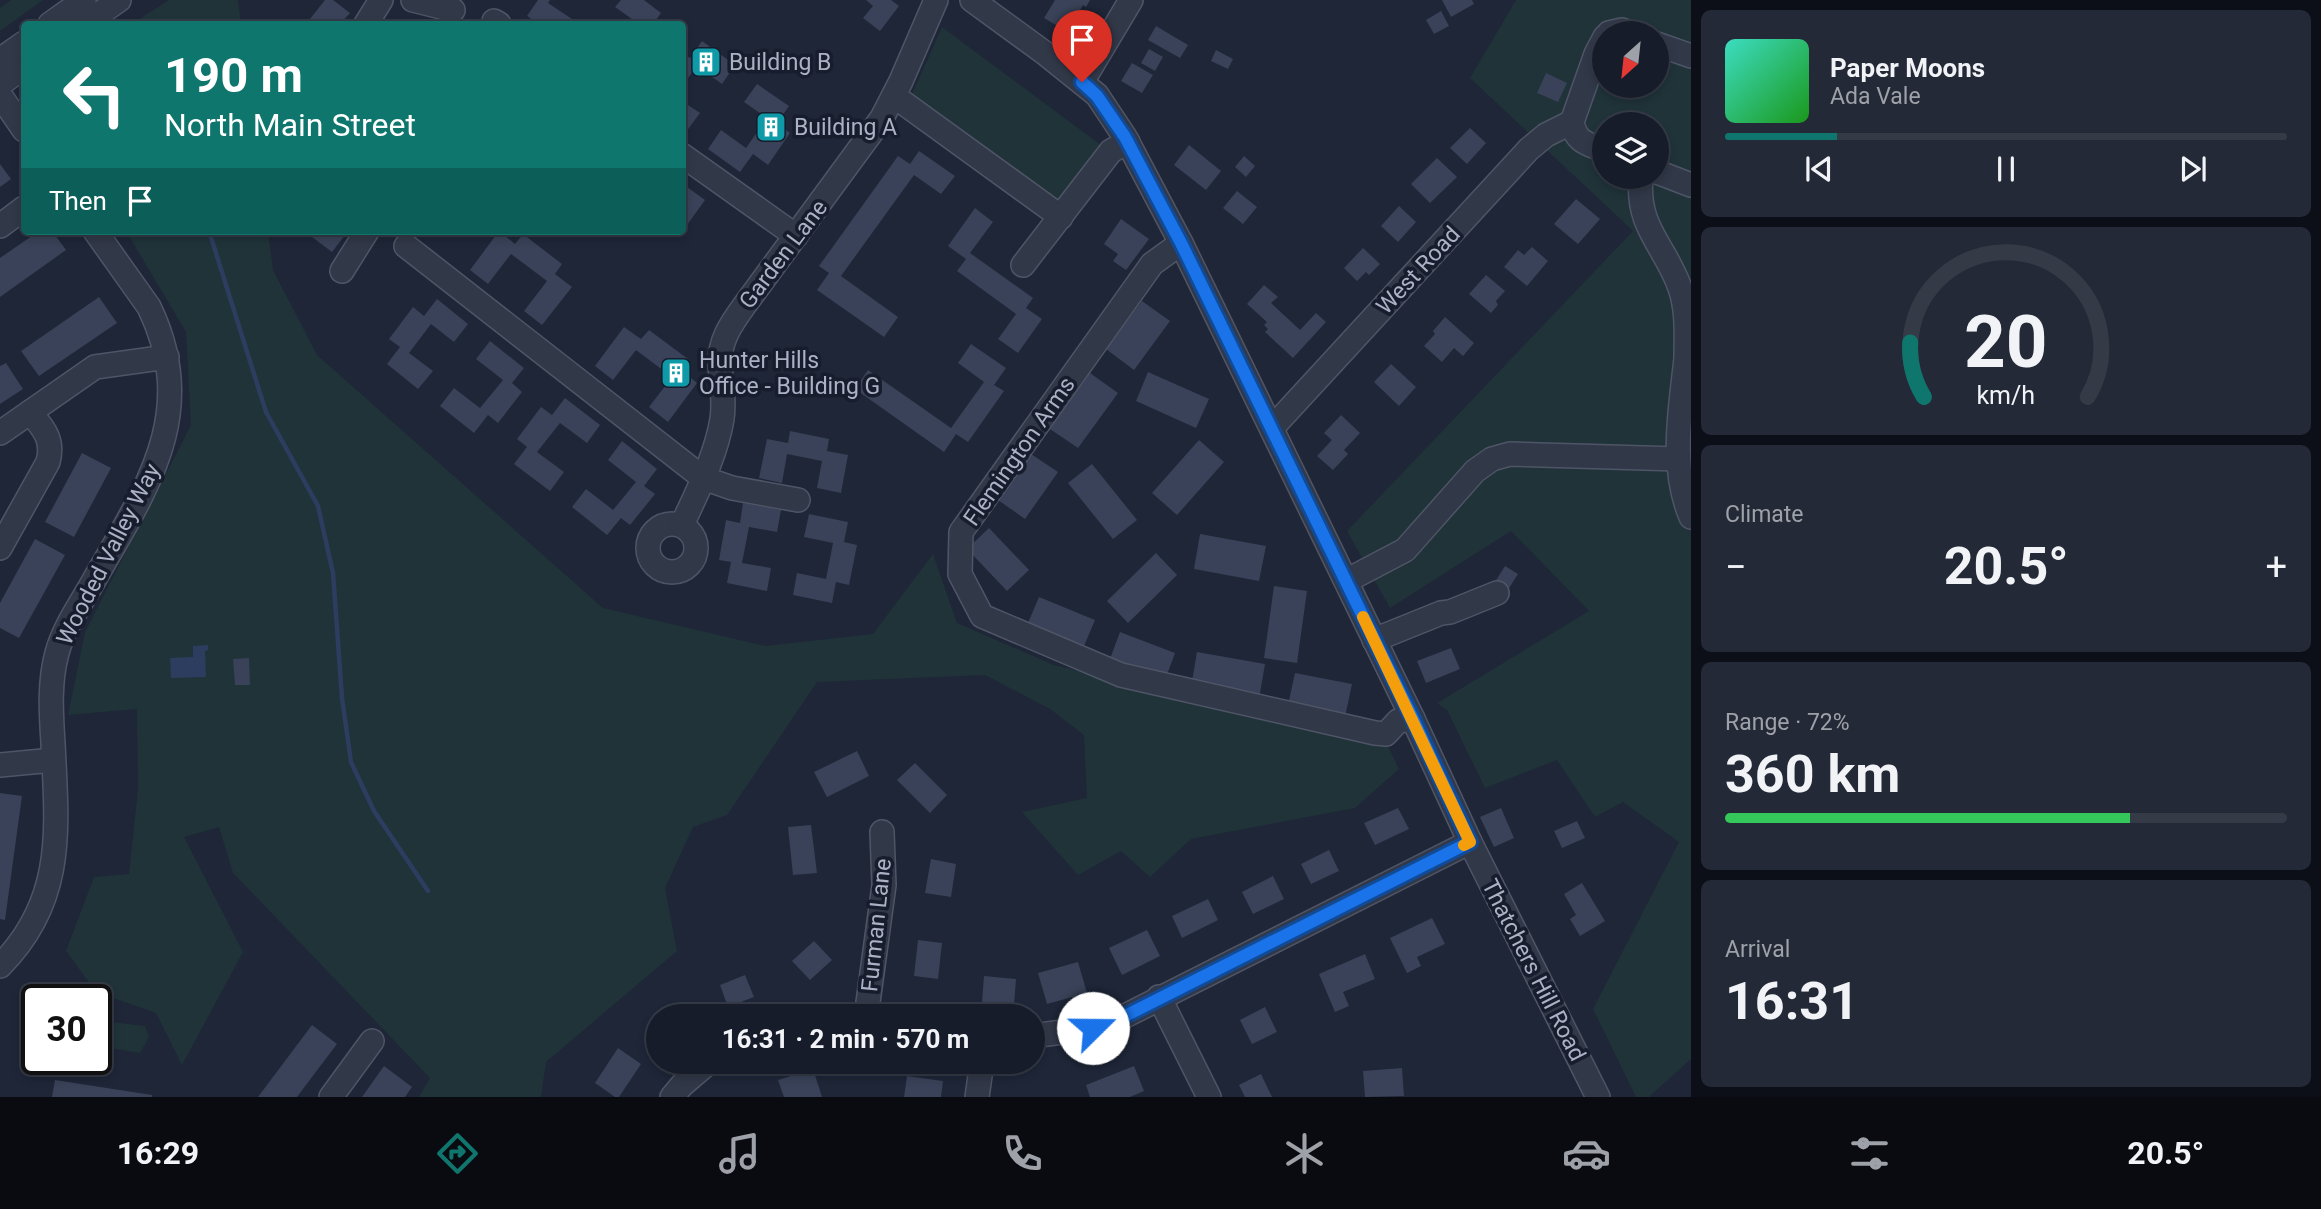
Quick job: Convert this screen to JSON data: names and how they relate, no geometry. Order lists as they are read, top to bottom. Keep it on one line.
{"streets":{"street":["Garden Lane","West Road","Flemington Arms","Wooded Valley Way","Furman Lane","Thatchers Hill Road"]},"crossings":[["West Road","Thatchers Hill Road"],["Flemington Arms","Thatchers Hill Road"]],"places":{"building":["Building B","Building A","Hunter Hills Office - Building G"]},"north":"bottom left","page":{"turn":["190 m","North Main Street"],"song":["Paper Moons","Ada Vale"],"then":"Then","tile":["Climate",["Range · 72%","360 km"],["Arrival","16:31"]],"heat":["−","20.5°","+"],"limit":"30","trip":"16:31 · 2 min · 570 m","tabs":["16:29","20.5°"],"gauge":["20","km/h"]}}
